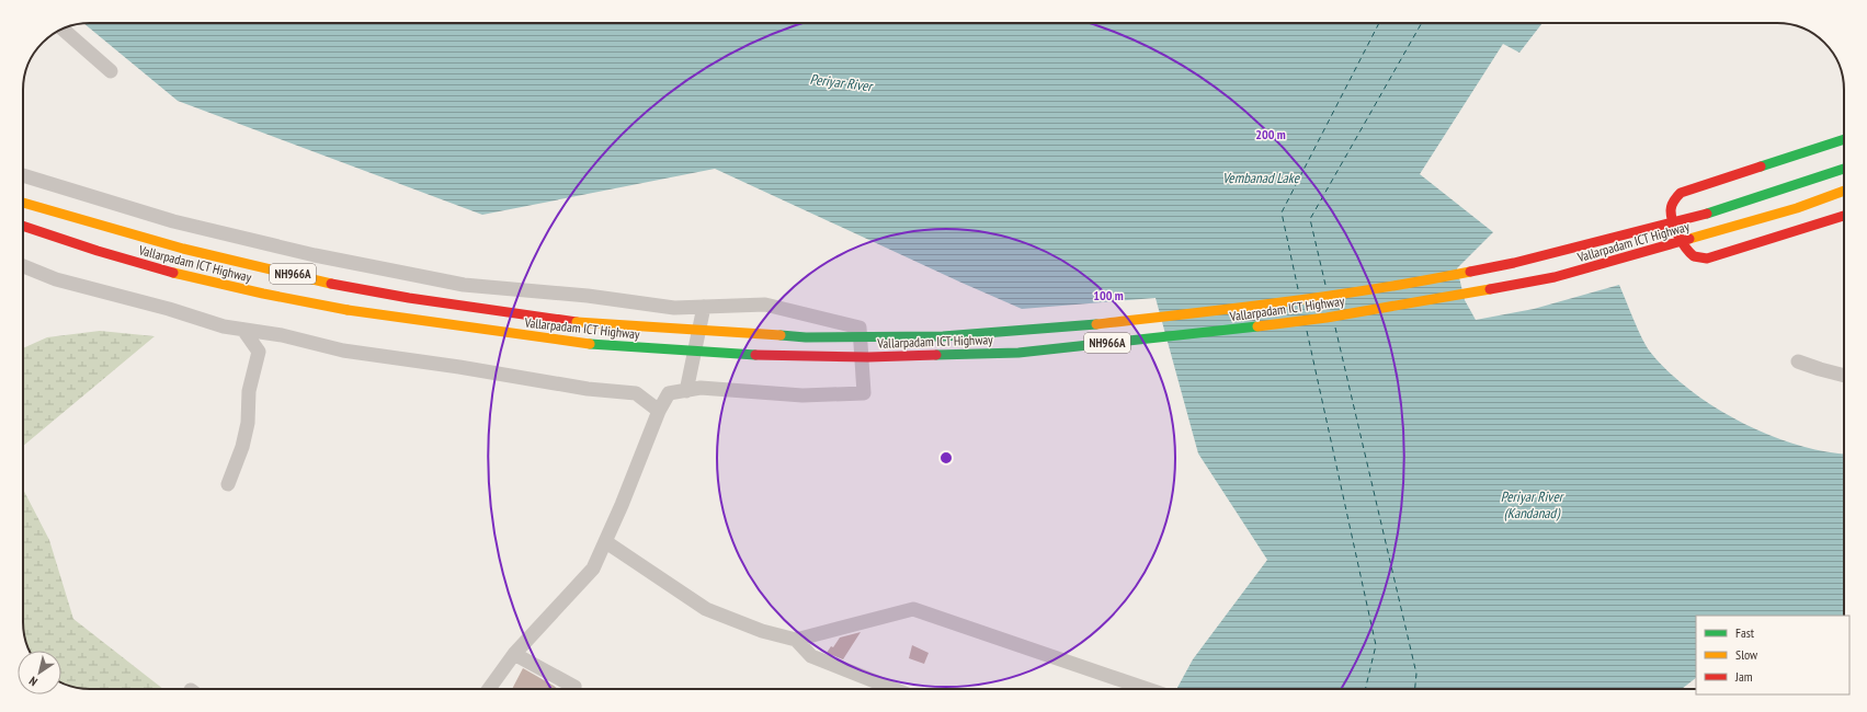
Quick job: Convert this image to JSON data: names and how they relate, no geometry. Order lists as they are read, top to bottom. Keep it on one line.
{"streets":{"main road":["Vallarpadam ICT Highway","NH966A"]},"water":["Periyar River","Vembanad Lake","Periyar River (Kandanad)"],"legend":["Fast","Slow","Jam"],"north":"bottom left","rings":["200 m","100 m"]}
